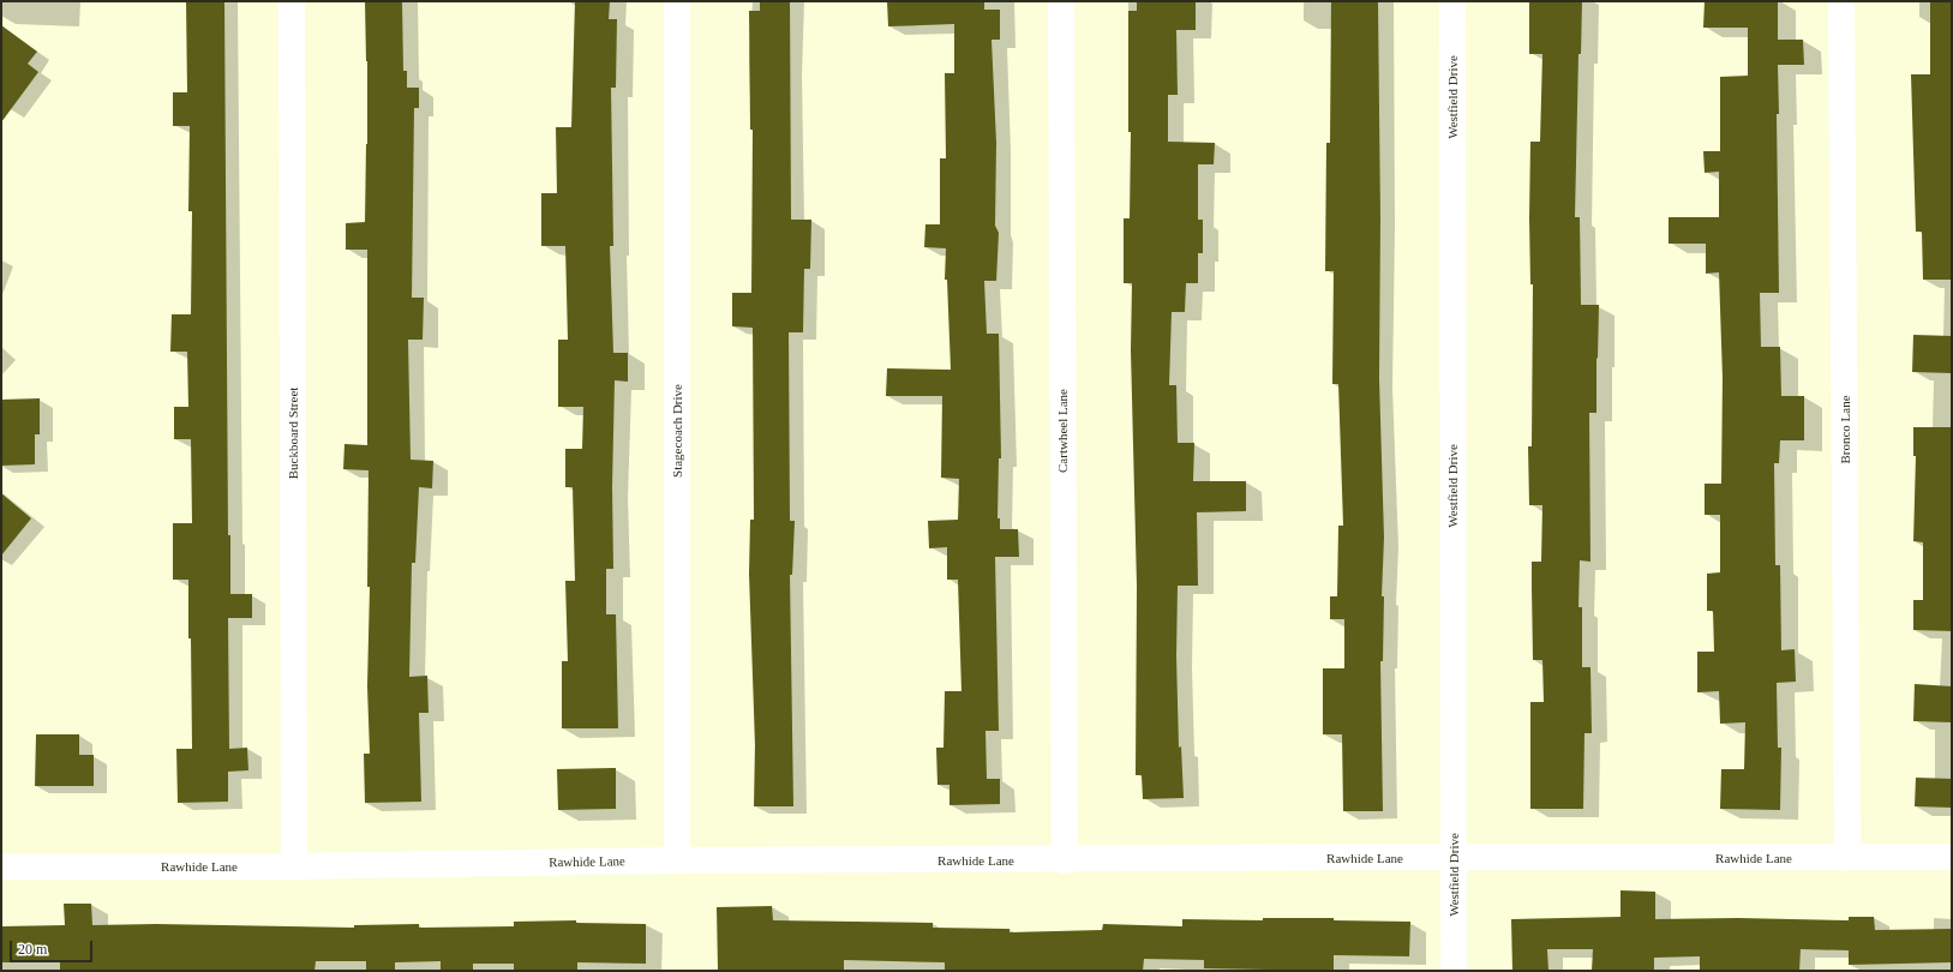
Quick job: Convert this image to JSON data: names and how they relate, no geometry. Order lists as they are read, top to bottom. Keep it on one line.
{"streets":{"street":["Westfield Drive","Bronco Lane","Stagecoach Drive","Cartwheel Lane","Buckboard Street","Rawhide Lane"]},"crossings":[["Westfield Drive","Rawhide Lane"],["Bronco Lane","Rawhide Lane"],["Stagecoach Drive","Rawhide Lane"],["Cartwheel Lane","Rawhide Lane"],["Buckboard Street","Rawhide Lane"]],"scale_bar":"20 m"}
